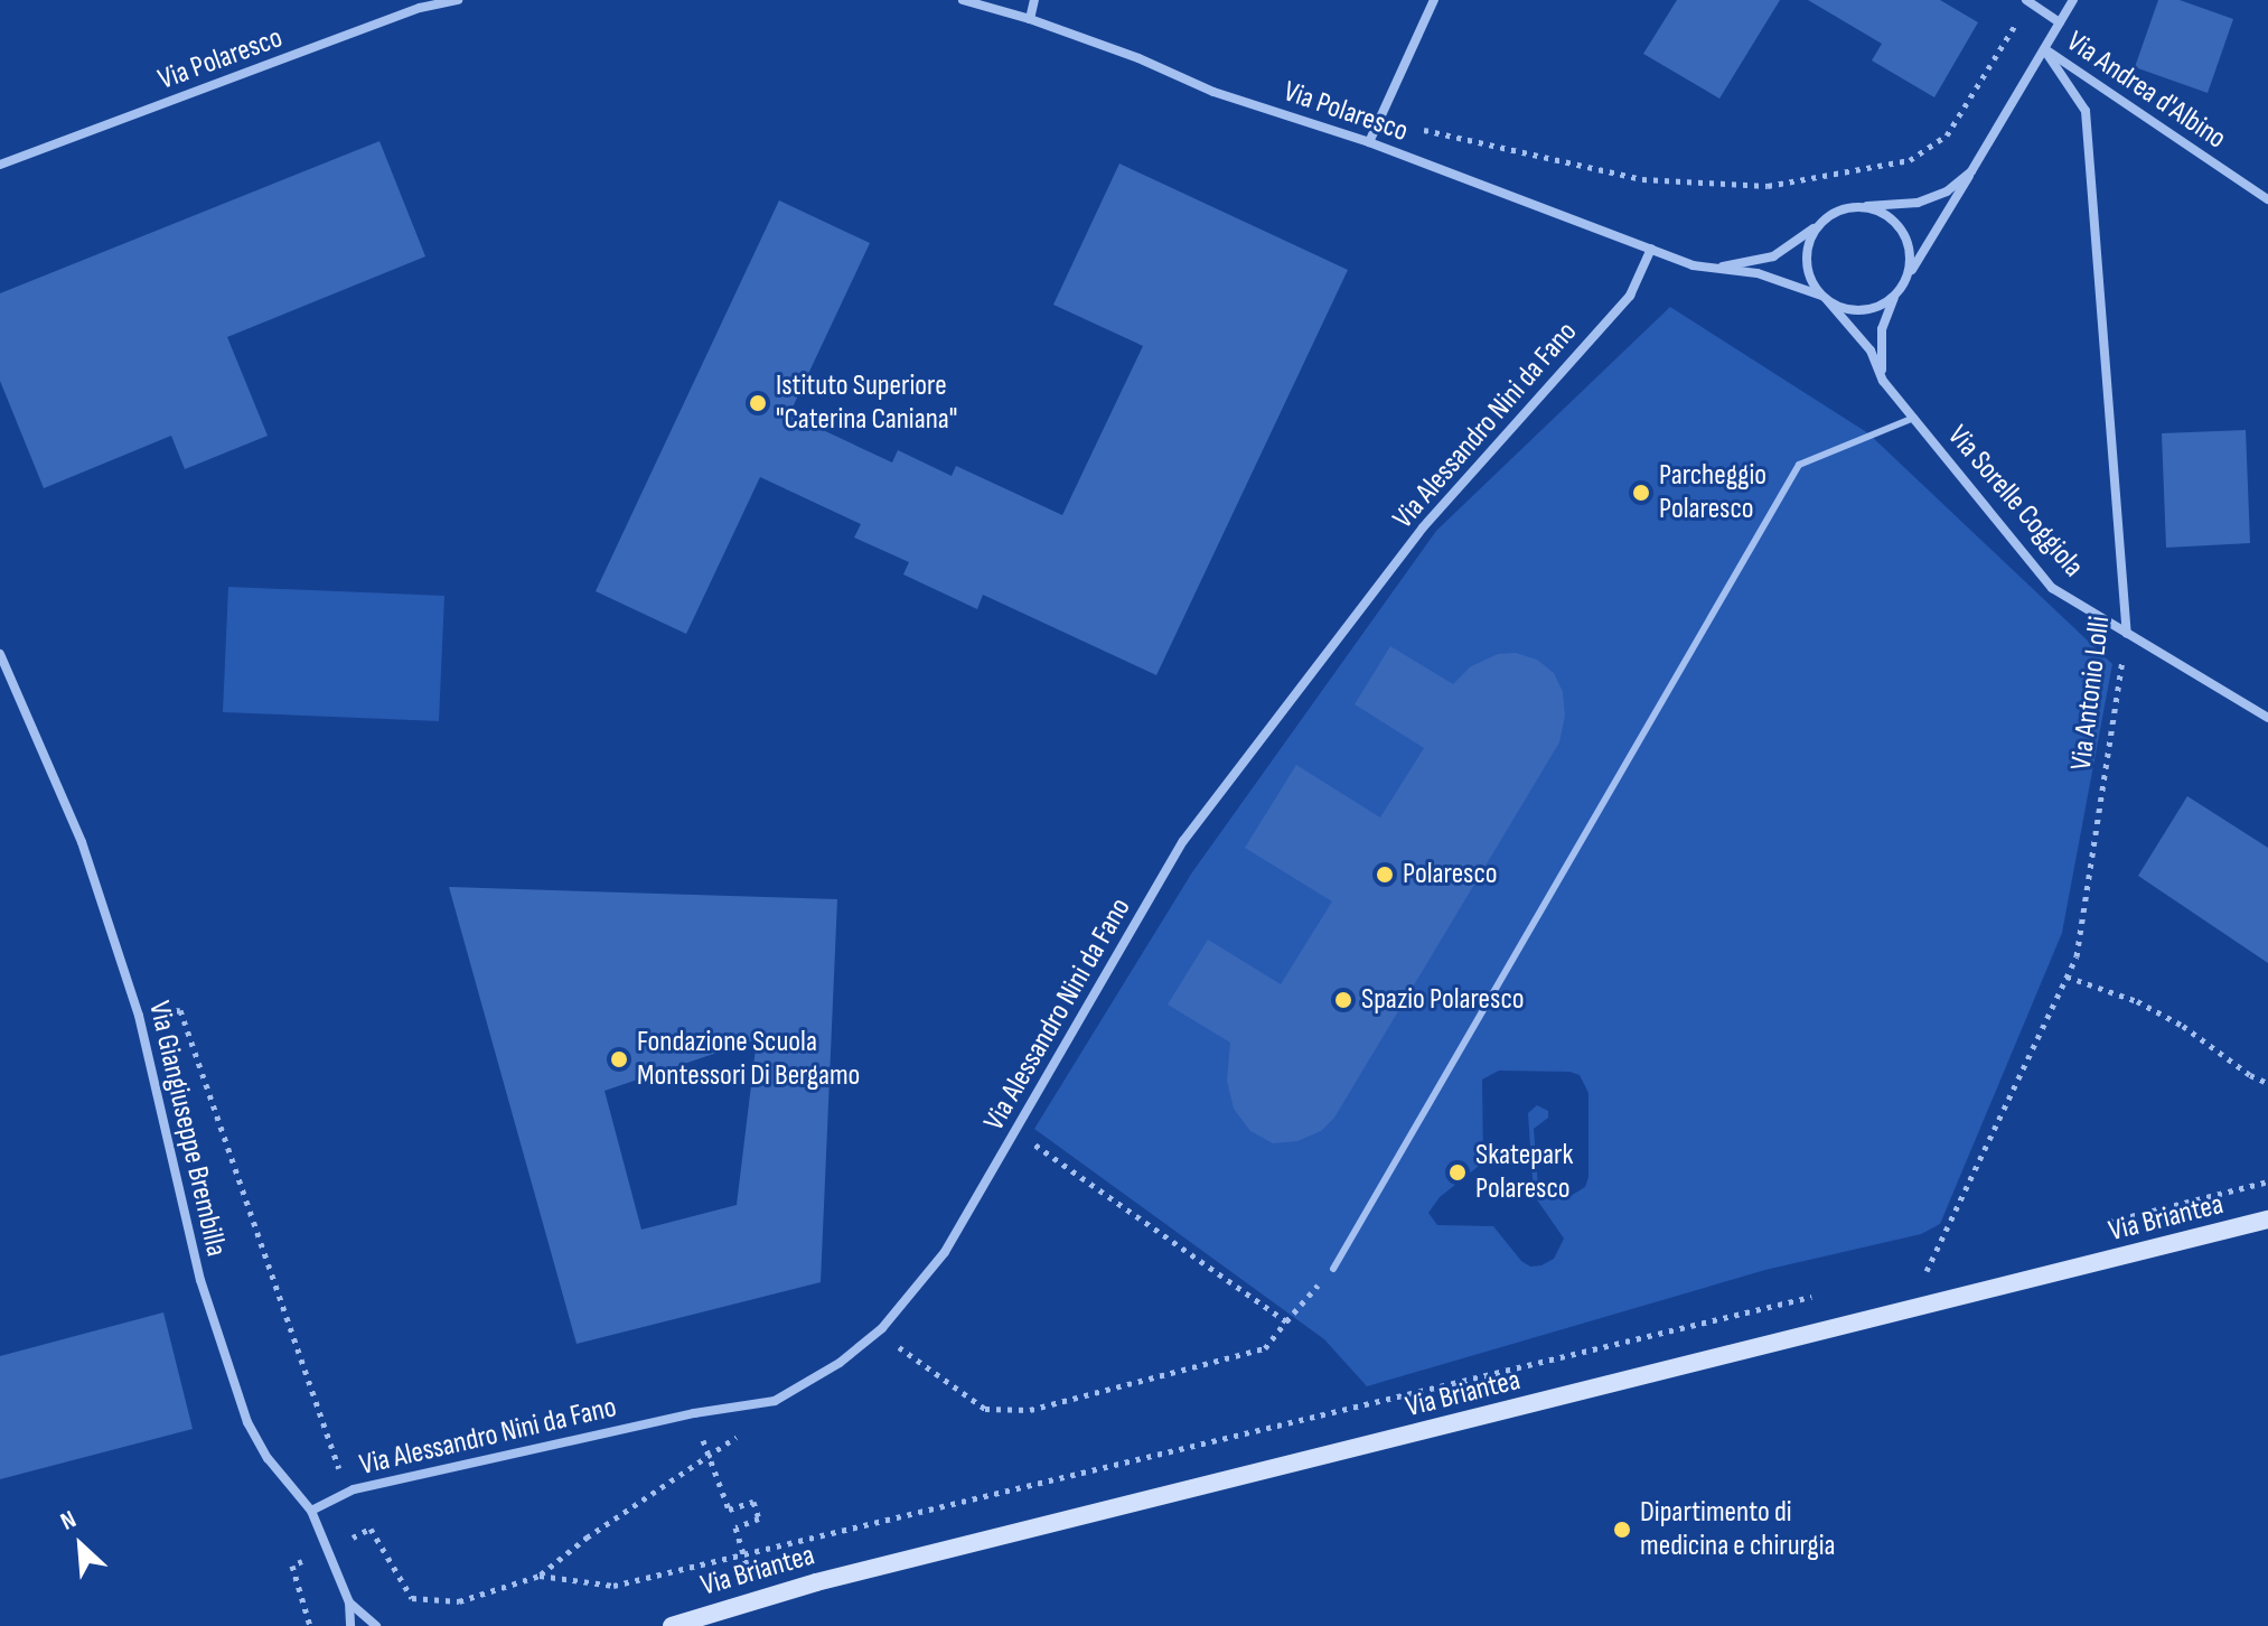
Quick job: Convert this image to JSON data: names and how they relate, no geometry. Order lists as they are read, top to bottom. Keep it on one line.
{"streets":{"main road":["Via Briantea"],"street":["Via Polaresco","Via Andrea d'Albino","Via Alessandro Nini da Fano","Via Sorelle Coggiola","Via Antonio Lolli","Via Giangiuseppe Brembilla"]},"crossings":[["Via Polaresco","Via Andrea d'Albino"],["Via Polaresco","Via Alessandro Nini da Fano"],["Via Polaresco","Via Sorelle Coggiola"],["Via Polaresco","Via Antonio Lolli"],["Via Andrea d'Albino","Via Antonio Lolli"],["Via Alessandro Nini da Fano","Via Giangiuseppe Brembilla"],["Via Sorelle Coggiola","Via Antonio Lolli"]],"places":["Istituto Superiore \"Caterina Caniana\"","Parcheggio Polaresco","Polaresco","Spazio Polaresco","Fondazione Scuola Montessori Di Bergamo","Skatepark Polaresco","Dipartimento di medicina e chirurgia"],"north":"top left"}
